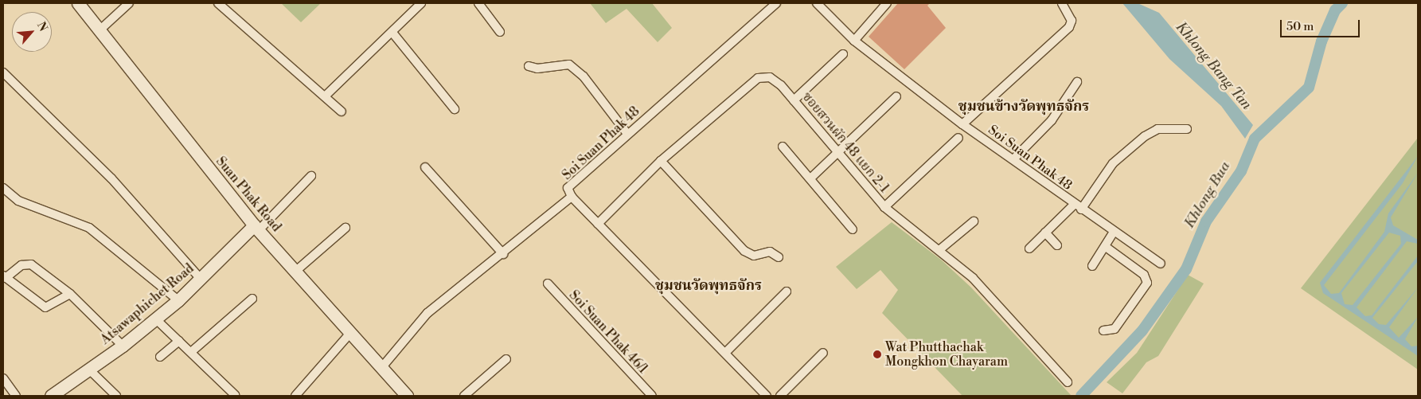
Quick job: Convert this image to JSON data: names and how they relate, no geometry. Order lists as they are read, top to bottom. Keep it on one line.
{"streets":{"street":["ซอยสวนผัก 48 แยก 2-1","Soi Suan Phak 48","Suan Phak Road","Atsawaphichet Road","Soi Suan Phak 46/1"]},"crossings":[["Soi Suan Phak 48","Suan Phak Road"],["Suan Phak Road","Atsawaphichet Road"]],"districts":["ชุมชนข้างวัดพุทธจักร","ชุมชนวัดพุทธจักร"],"water":["Khlong Bang Tan","Khlong Bua"],"places":["Wat Phutthachak Mongkhon Chayaram"],"scale_bar":"50 m","north":"top right"}
